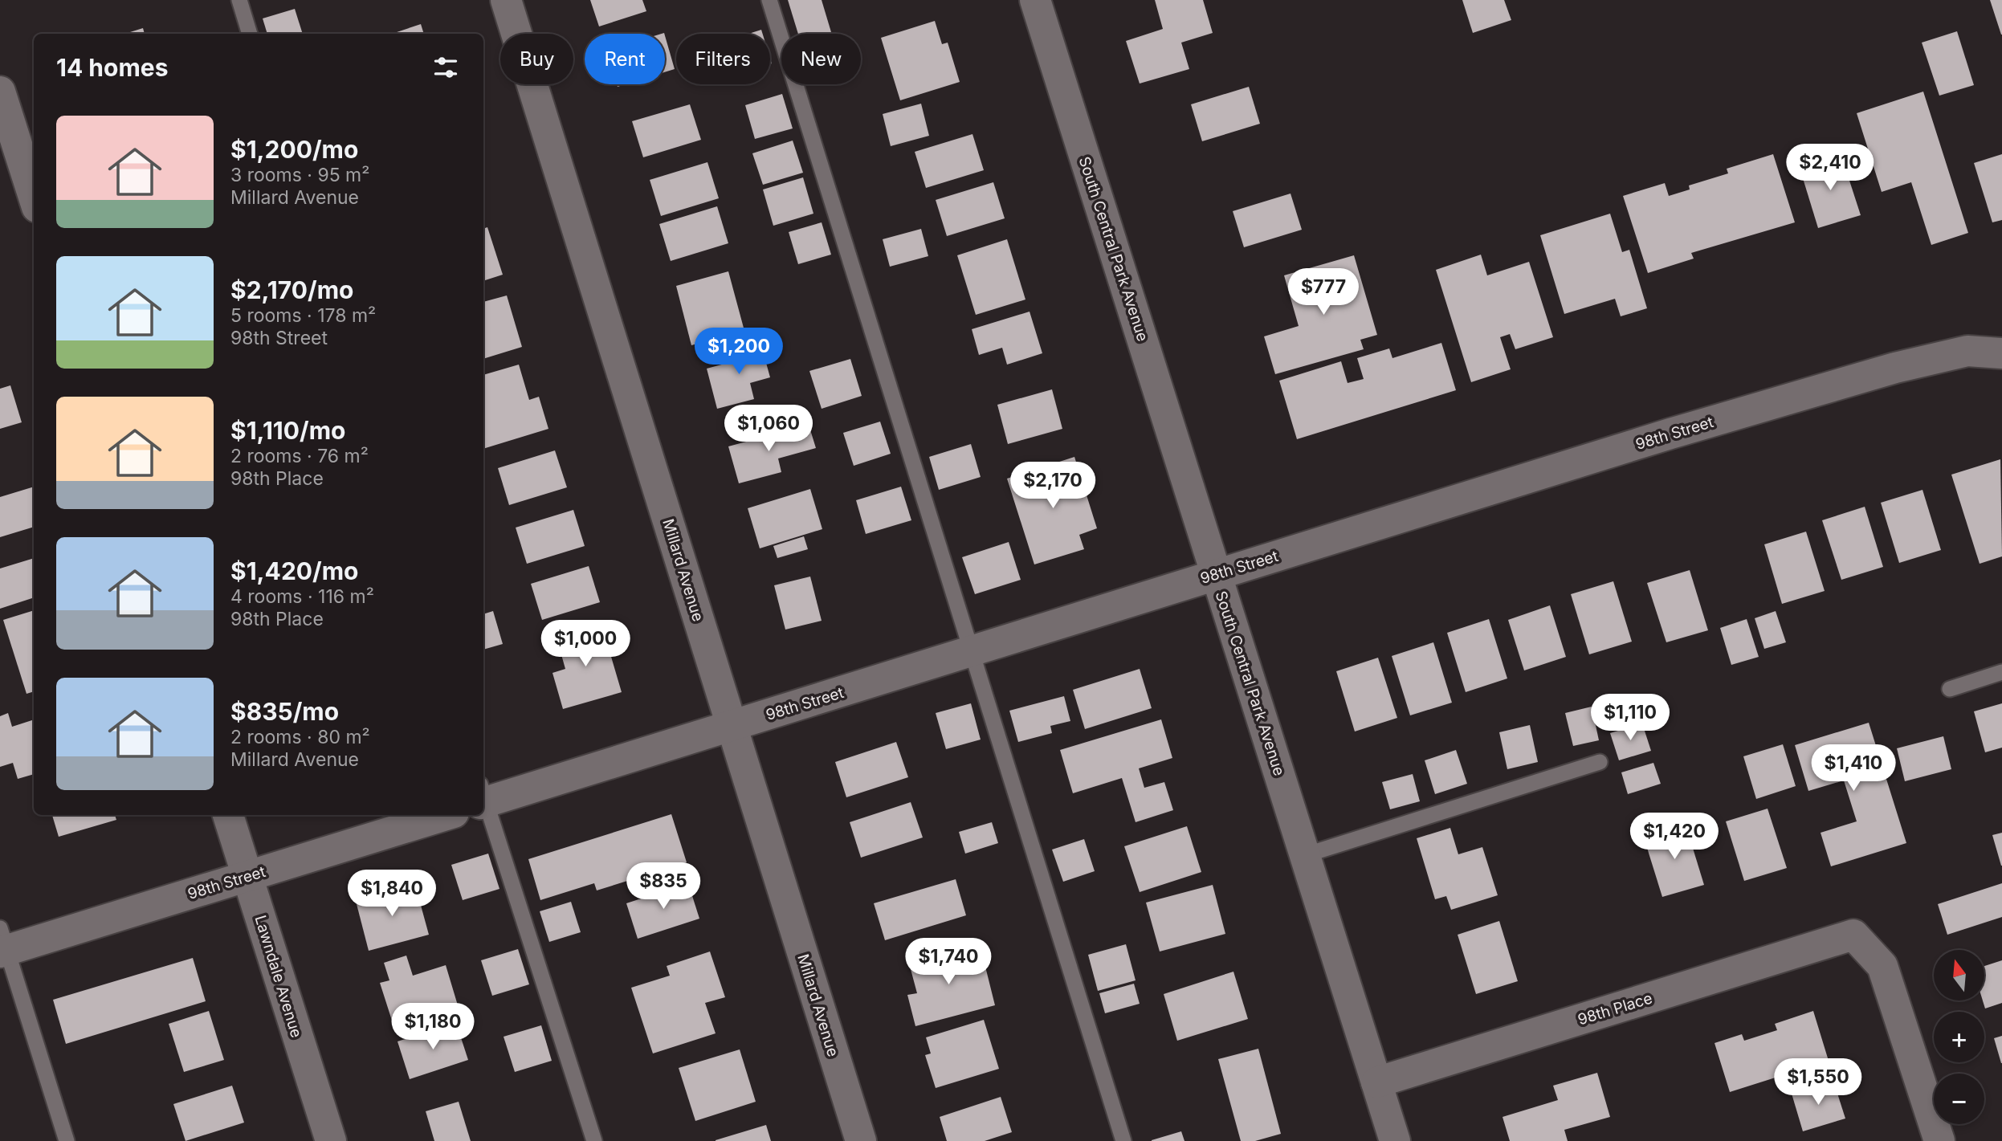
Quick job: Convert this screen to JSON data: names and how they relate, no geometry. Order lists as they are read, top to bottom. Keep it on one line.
{"streets":{"street":["South Central Park Avenue","98th Street","Millard Avenue","Lawndale Avenue","98th Place"]},"crossings":[["South Central Park Avenue","98th Street"],["South Central Park Avenue","98th Place"],["98th Street","Millard Avenue"],["98th Street","Lawndale Avenue"]],"north":"top","page":{"chip":["Buy","Rent","Filters","New"],"heading":"14 homes","list":[{"name":"$1,200/mo","note":"3 rooms · 95 m² · Millard Avenue"},{"name":"$2,170/mo","note":"5 rooms · 178 m² · 98th Street"},{"name":"$1,110/mo","note":"2 rooms · 76 m² · 98th Place"},{"name":"$1,420/mo","note":"4 rooms · 116 m² · 98th Place"},{"name":"$835/mo","note":"2 rooms · 80 m² · Millard Avenue"}],"price":["$2,410","$777","$1,200","$1,060","$2,170","$1,000","$1,110","$1,410","$1,420","$835","$1,840","$1,740","$1,180","$1,550"],"map_buttons":["+","−"]}}
